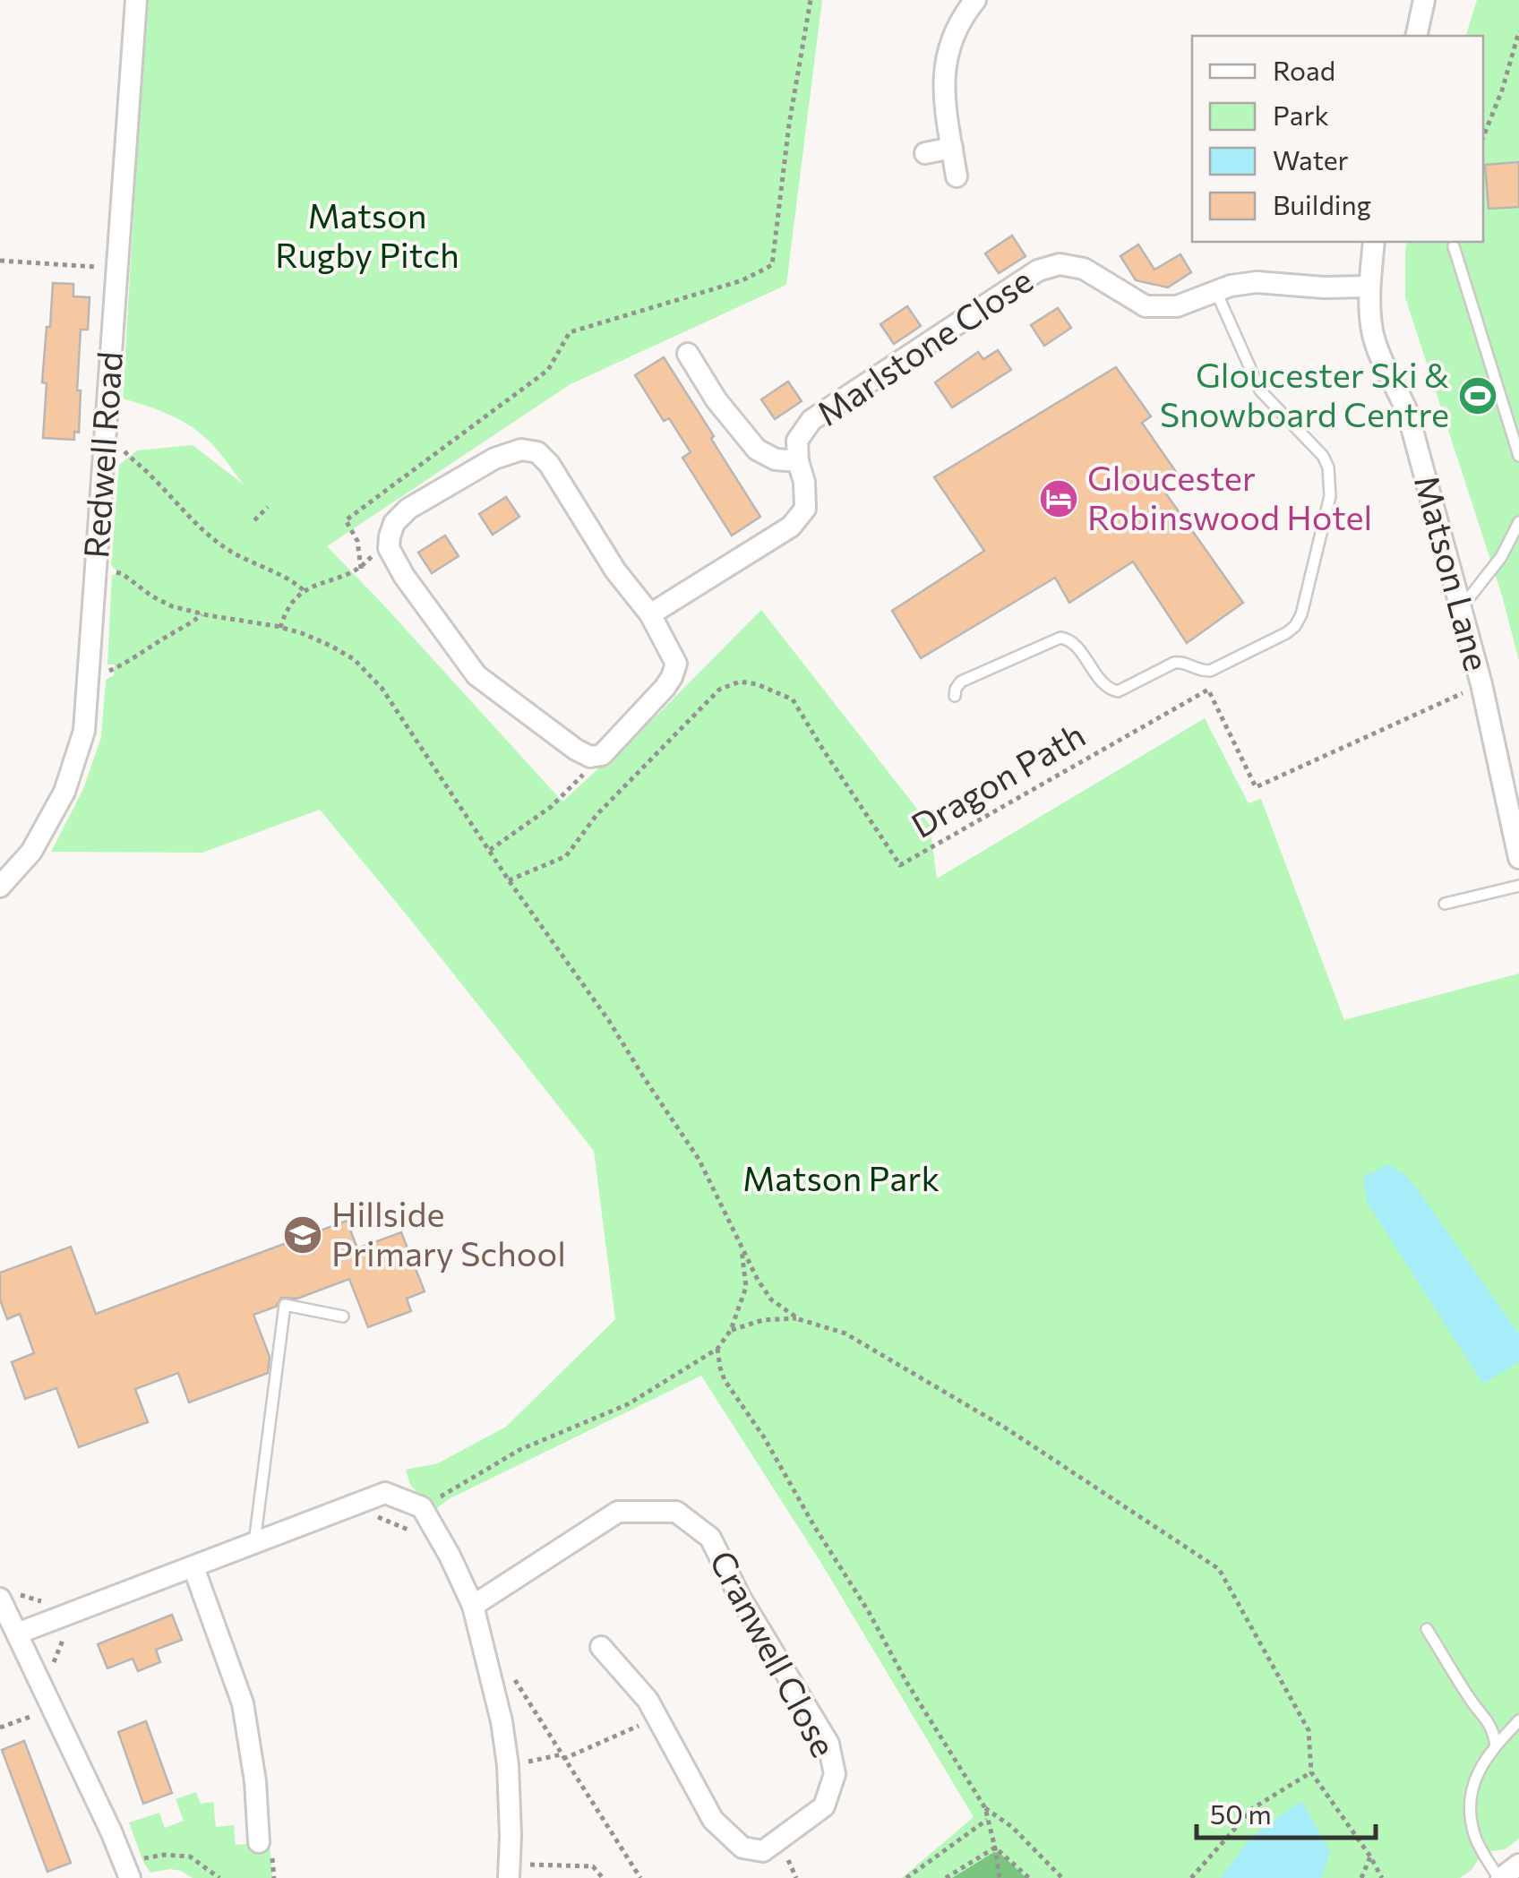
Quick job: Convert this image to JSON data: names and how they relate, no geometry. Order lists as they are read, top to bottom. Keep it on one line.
{"streets":{"street":["Marlstone Close","Redwell Road","Matson Lane","Cranwell Close"],"path":["Dragon Path"]},"crossings":[["Matson Lane","Dragon Path"]],"parks":["Matson Rugby Pitch","Matson Park"],"places":{"sports":["Gloucester Ski & Snowboard Centre"],"hotel":["Gloucester Robinswood Hotel"],"school or university":["Hillside Primary School"]},"legend":["Road","Park","Water","Building"],"scale_bar":"50 m"}
